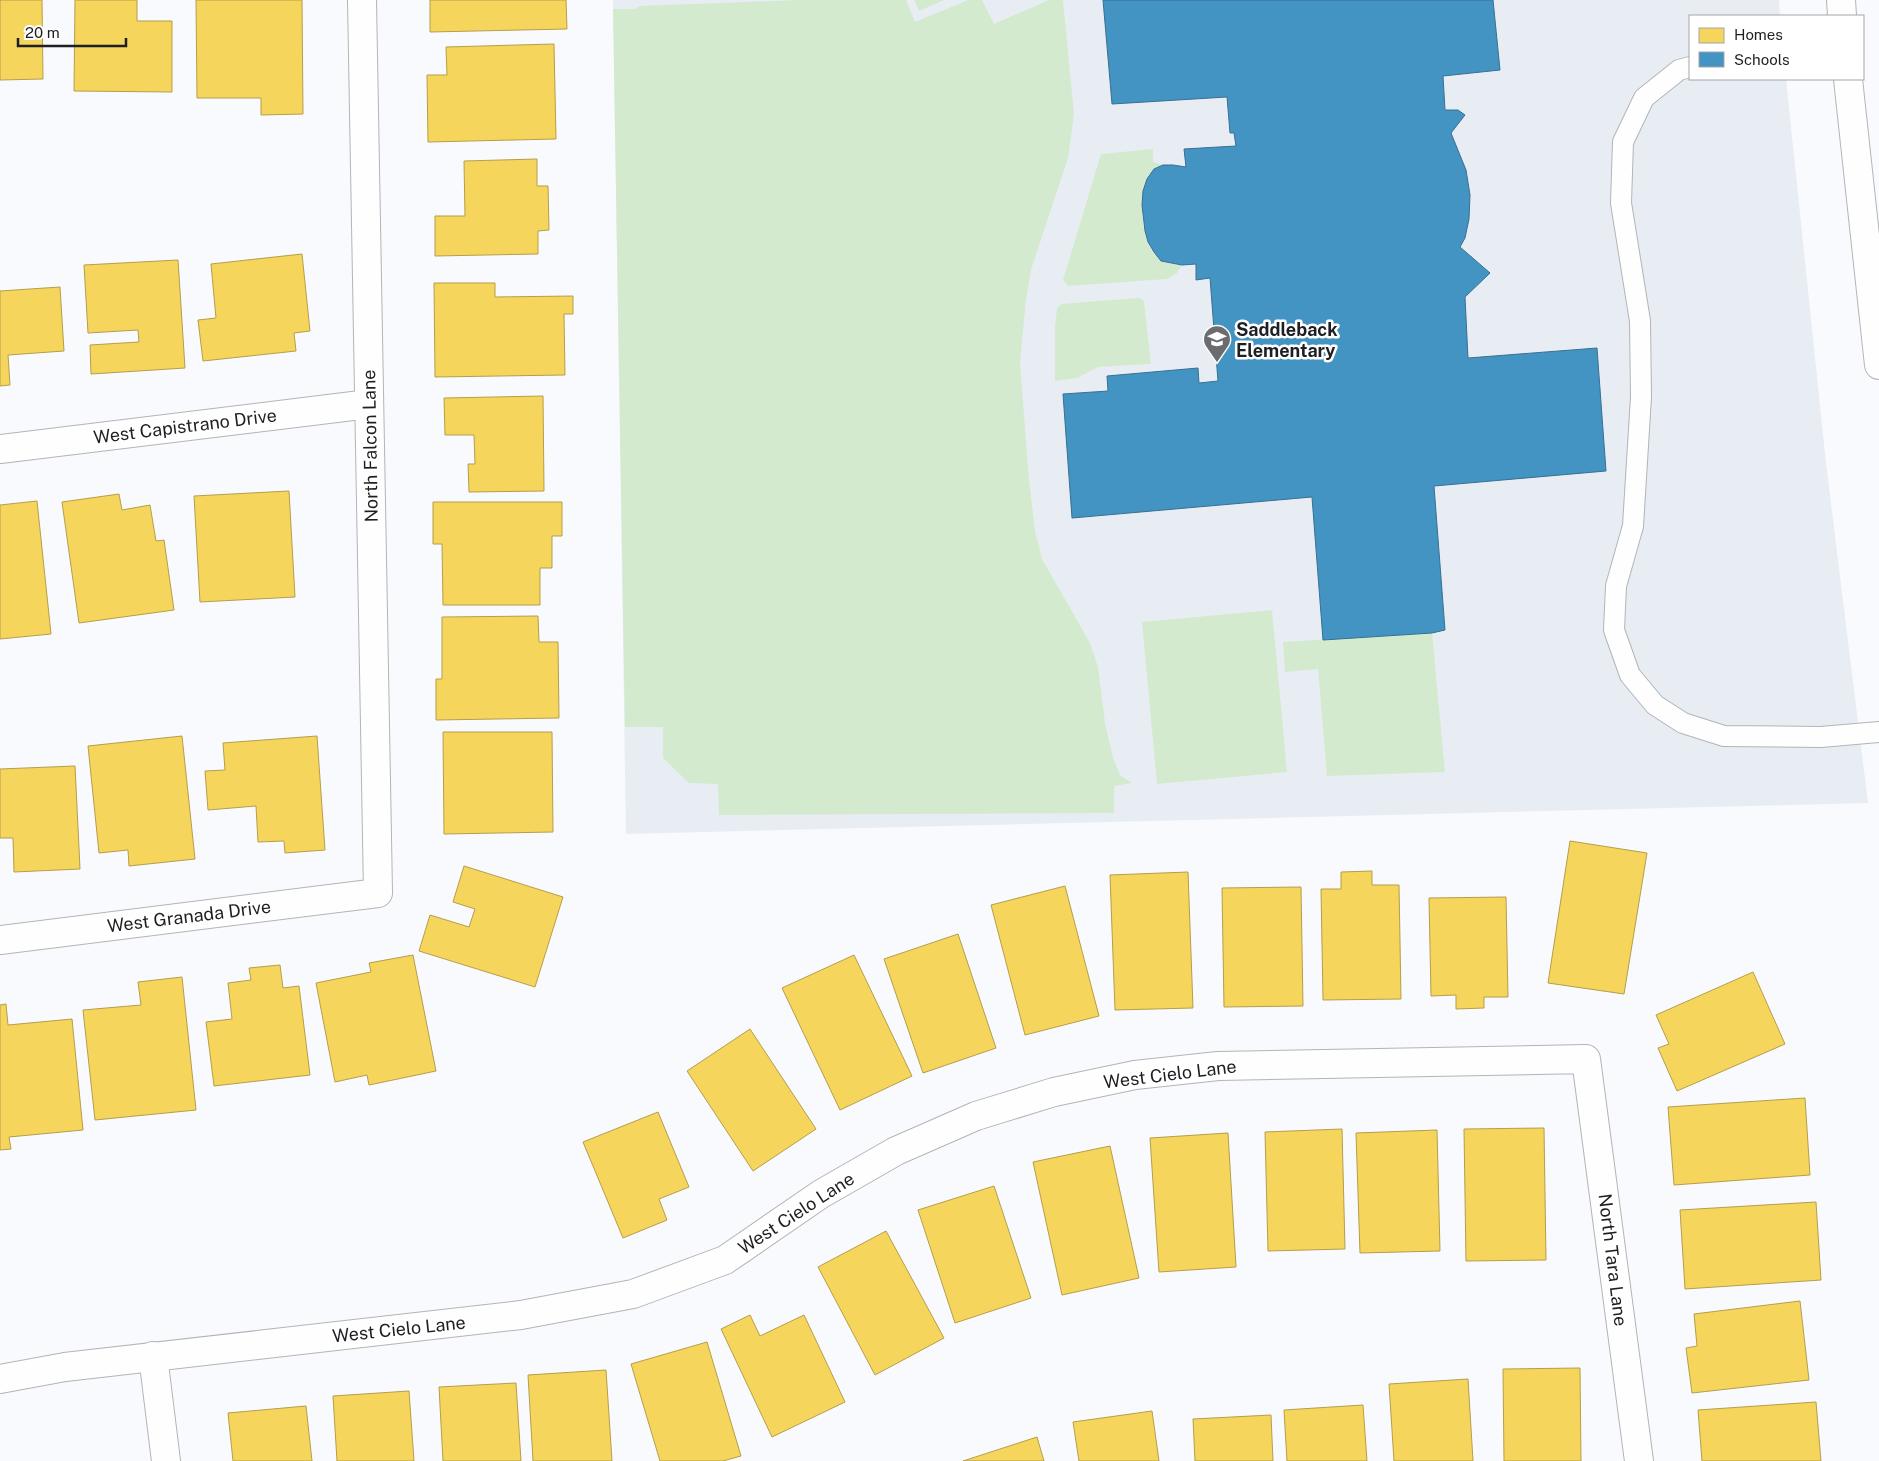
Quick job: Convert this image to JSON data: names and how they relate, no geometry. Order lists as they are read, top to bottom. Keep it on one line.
{"streets":{"street":["West Capistrano Drive","North Falcon Lane","West Granada Drive","West Cielo Lane","North Tara Lane"]},"crossings":[["West Capistrano Drive","North Falcon Lane"],["North Falcon Lane","West Granada Drive"],["West Cielo Lane","North Tara Lane"]],"places":{"school or university":["Saddleback Elementary"]},"legend":["Homes","Schools"],"scale_bar":"20 m"}
